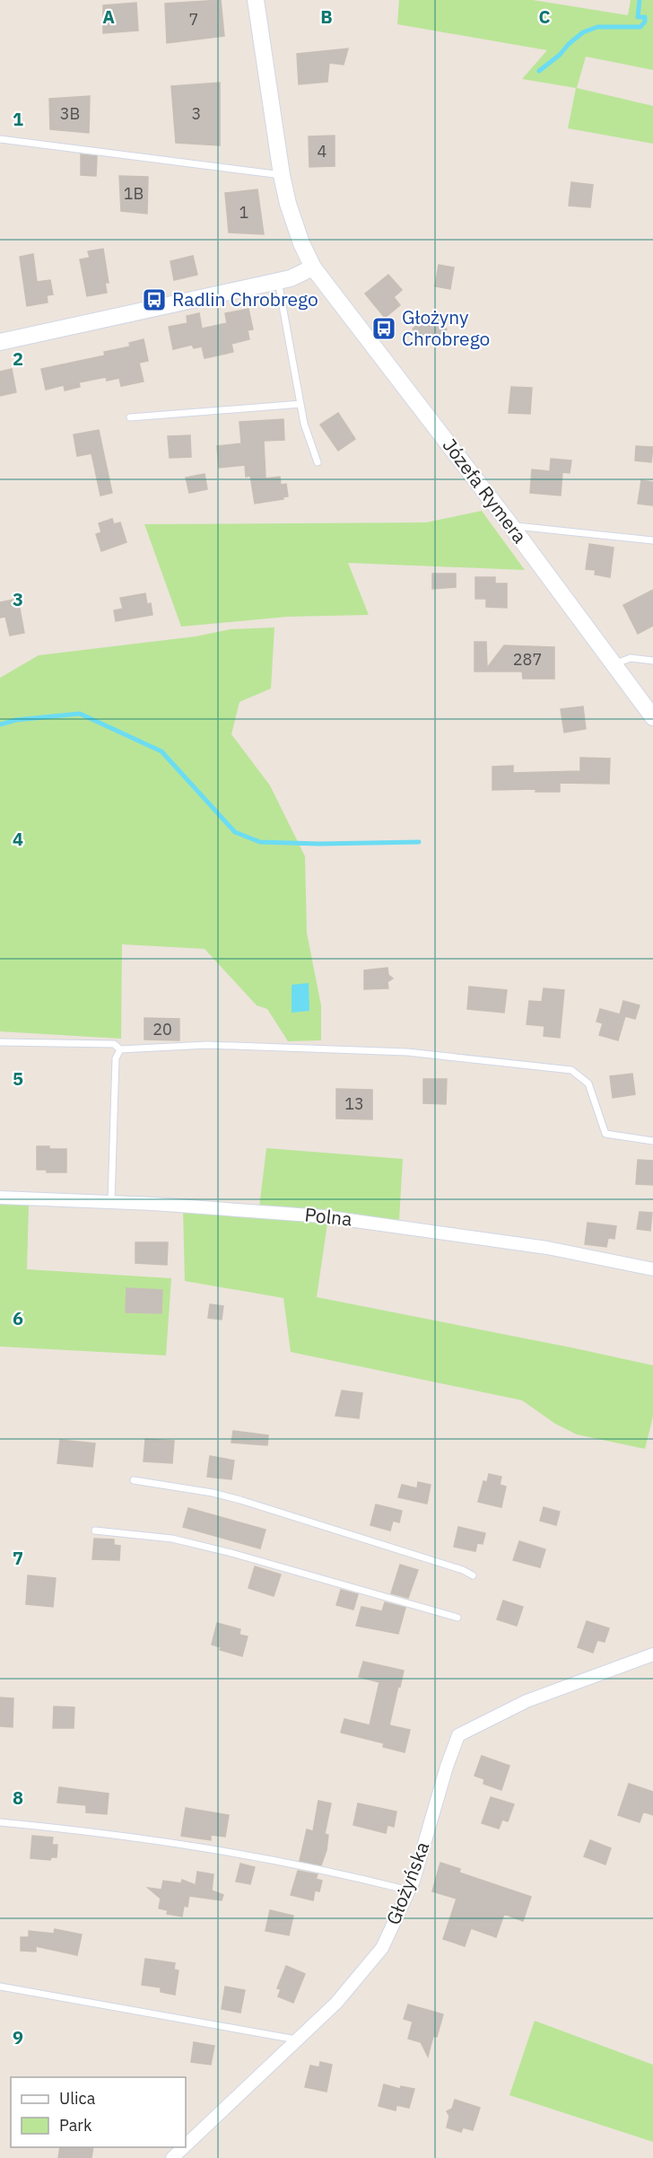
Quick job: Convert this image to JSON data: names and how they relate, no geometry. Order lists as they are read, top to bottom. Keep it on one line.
{"streets":{"street":["Józefa Rymera","Polna","Głożyńska"]},"places":{"bus stop":["Radlin Chrobrego","Głożyny Chrobrego"]},"house_numbers":["7","3B","3","4","1B","1","287","20","13"],"legend":["Ulica","Park"],"grid":{"columns":["A","B","C"],"rows":["1","2","3","4","5","6","7","8","9"]}}
